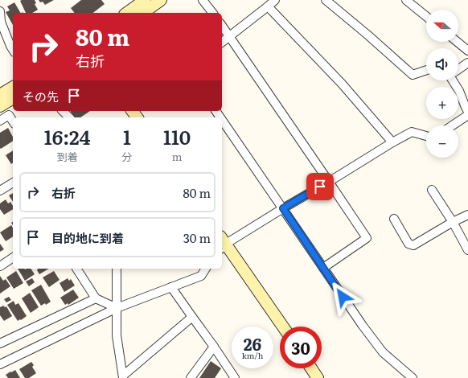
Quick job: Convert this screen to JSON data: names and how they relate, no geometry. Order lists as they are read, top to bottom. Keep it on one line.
{"north":"left","page":{"map_buttons":["+","−"],"turn":["80 m","右折"],"then":"その先","eta":["16:24","到着","1","分","110","m"],"list":[{"name":"右折","value":"80 m"},{"name":"目的地に到着","value":"30 m"}],"speed":"26 km/h","limit":"30"}}
